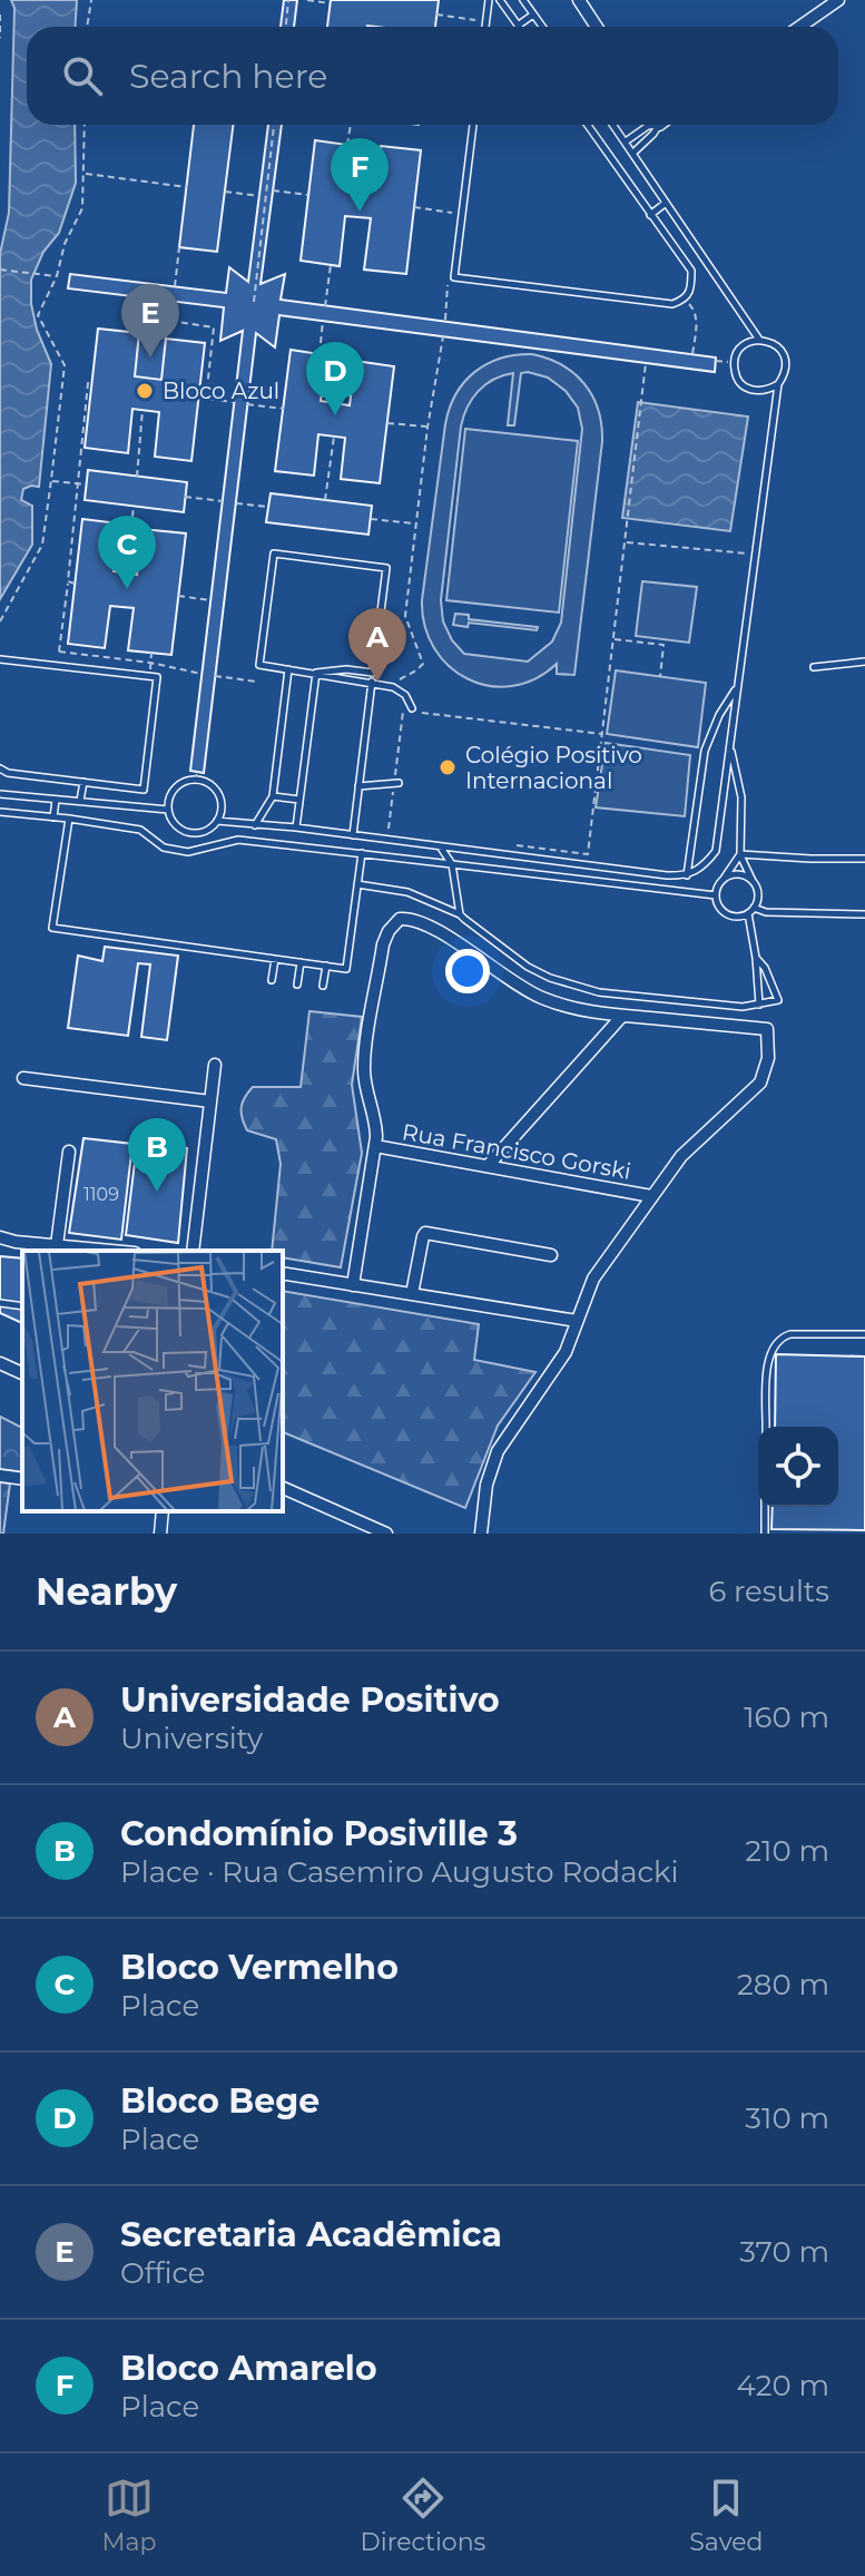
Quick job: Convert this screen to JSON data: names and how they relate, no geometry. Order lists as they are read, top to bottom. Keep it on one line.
{"streets":{"street":["Rua Francisco Gorski"]},"places":["Bloco Azul","Colégio Positivo Internacional"],"house_numbers":["1109"],"page":{"search":"Search here","pins":["F","E","D","C","A","B"],"heading":["Nearby","6 results"],"list":[{"mark":"A","name":"Universidade Positivo","note":"University","value":"160 m"},{"mark":"B","name":"Condomínio Posiville 3","note":"Place · Rua Casemiro Augusto Rodacki","value":"210 m"},{"mark":"C","name":"Bloco Vermelho","note":"Place","value":"280 m"},{"mark":"D","name":"Bloco Bege","note":"Place","value":"310 m"},{"mark":"E","name":"Secretaria Acadêmica","note":"Office","value":"370 m"},{"mark":"F","name":"Bloco Amarelo","note":"Place","value":"420 m"}],"nav":["Map","Directions","Saved"]}}
